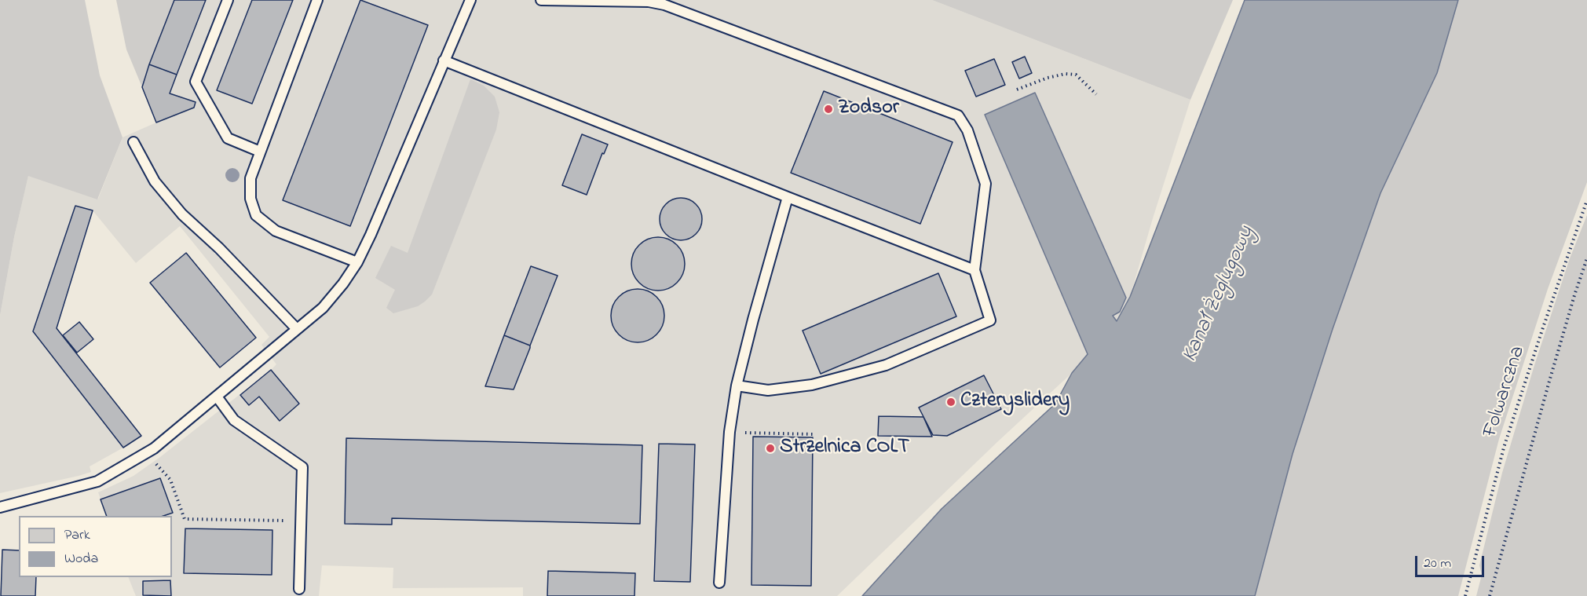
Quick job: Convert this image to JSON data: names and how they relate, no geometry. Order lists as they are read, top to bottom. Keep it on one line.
{"streets":{"path":["Folwarczna"]},"water":["Kanał Żeglugowy"],"places":["Zodsor","Czteryslidery","Strzelnica COLT"],"legend":["Park","Woda"],"scale_bar":"20 m"}
